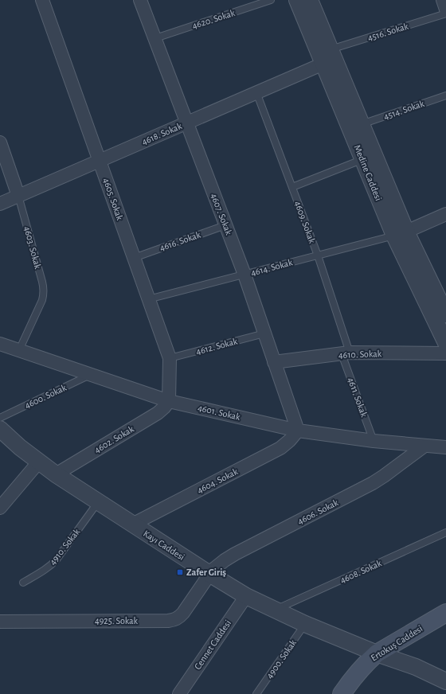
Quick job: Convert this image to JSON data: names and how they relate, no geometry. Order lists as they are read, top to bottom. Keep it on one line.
{"streets":{"main road":["Ertokuş Caddesi"],"street":["4618. Sokak","Medine Caddesi","4605. Sokak","4607. Sokak","4603. Sokak","4610. Sokak","4601. Sokak","4602. Sokak","4604. Sokak","4606. Sokak","Kayı Caddesi","4925. Sokak","Cennet Caddesi"],"lane":["4620. Sokak","4516. Sokak","4514. Sokak","4609. Sokak","4616. Sokak","4614. Sokak","4612. Sokak","4600. Sokak","4611. Sokak","4910. Sokak","4608. Sokak","4900. Sokak"]},"crossings":[["4620. Sokak","4607. Sokak"],["4516. Sokak","Medine Caddesi"],["4514. Sokak","Medine Caddesi"],["4618. Sokak","Medine Caddesi"],["4618. Sokak","4605. Sokak"],["4618. Sokak","4607. Sokak"],["4618. Sokak","4609. Sokak"],["4618. Sokak","4603. Sokak"],["Medine Caddesi","4614. Sokak"],["4605. Sokak","4616. Sokak"],["4605. Sokak","4614. Sokak"],["4605. Sokak","4612. Sokak"],["4605. Sokak","4601. Sokak"],["4605. Sokak","4602. Sokak"],["4607. Sokak","4616. Sokak"],["4607. Sokak","4614. Sokak"],["4607. Sokak","4612. Sokak"],["4607. Sokak","4610. Sokak"],["4607. Sokak","4601. Sokak"],["4607. Sokak","4604. Sokak"],["4609. Sokak","4614. Sokak"],["4609. Sokak","4610. Sokak"],["4609. Sokak","4611. Sokak"],["4603. Sokak","4601. Sokak"],["4610. Sokak","4611. Sokak"],["4600. Sokak","4601. Sokak"],["4611. Sokak","4601. Sokak"],["4601. Sokak","4602. Sokak"],["4601. Sokak","4604. Sokak"],["4601. Sokak","4606. Sokak"],["4602. Sokak","Kayı Caddesi"],["4604. Sokak","Kayı Caddesi"],["4606. Sokak","Kayı Caddesi"],["4606. Sokak","4925. Sokak"],["Kayı Caddesi","4910. Sokak"],["Kayı Caddesi","4608. Sokak"],["Kayı Caddesi","4925. Sokak"],["Kayı Caddesi","Ertokuş Caddesi"],["Kayı Caddesi","Cennet Caddesi"],["Kayı Caddesi","4900. Sokak"]],"places":{"transit":["Zafer Giriş"]}}
